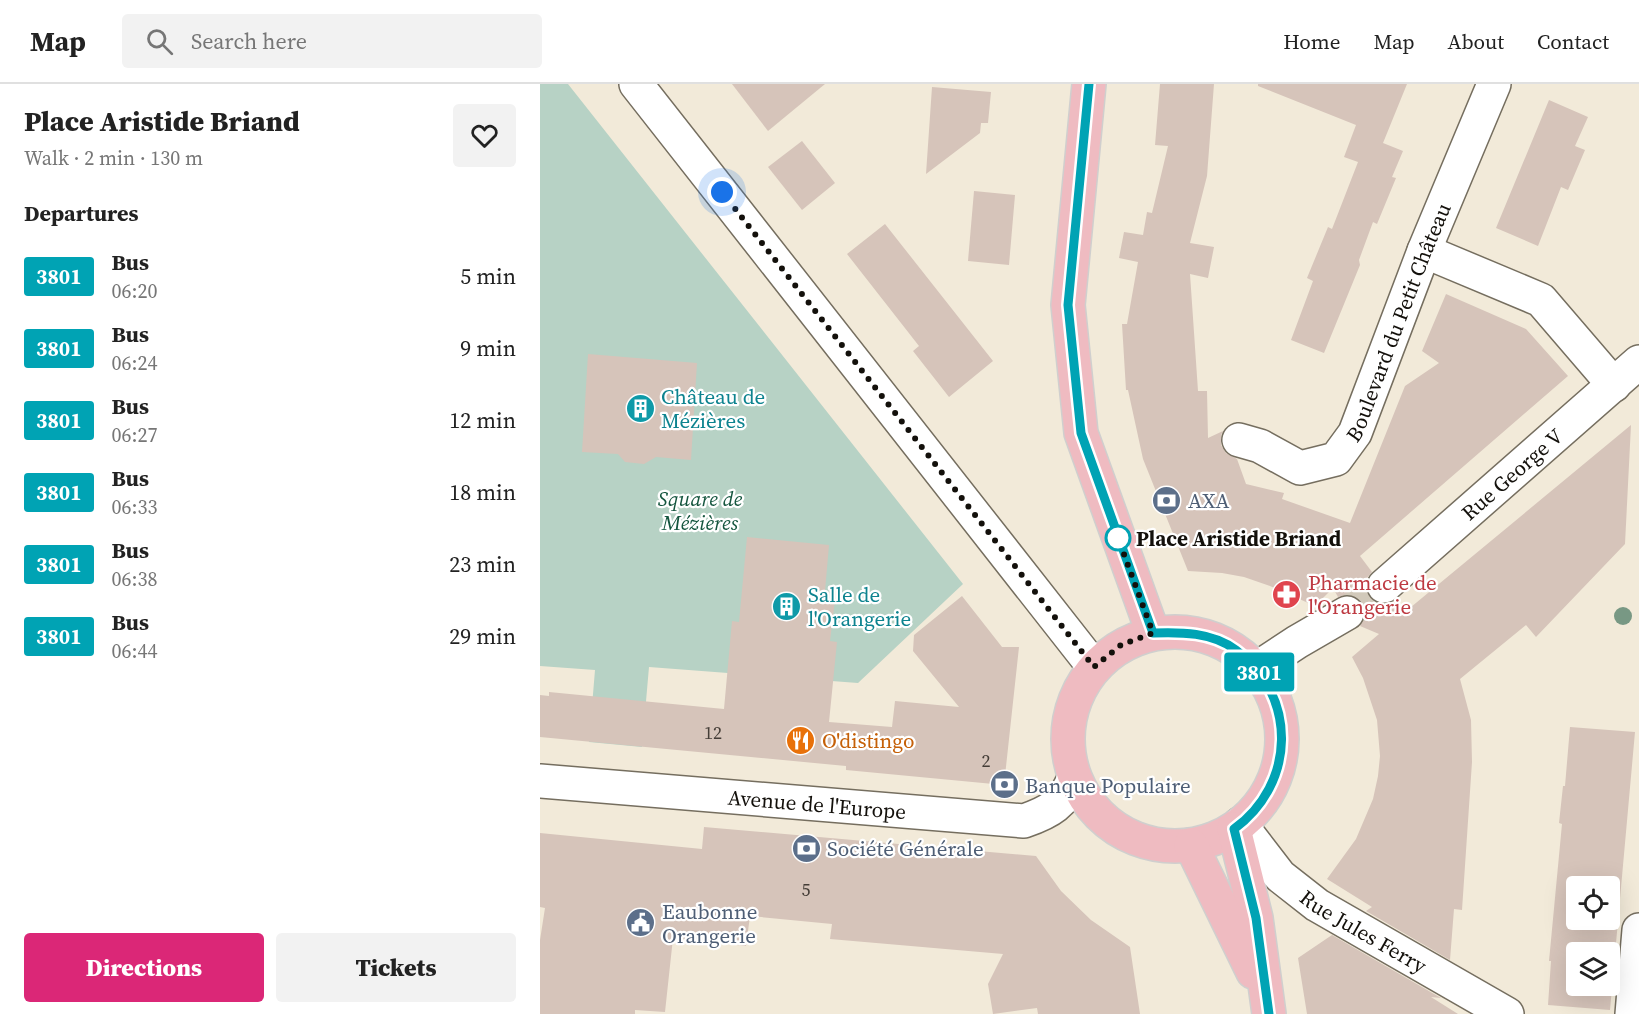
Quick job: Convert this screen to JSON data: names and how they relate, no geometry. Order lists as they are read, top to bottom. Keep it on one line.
{"streets":{"street":["Boulevard du Petit Château","Rue George V","Avenue de l'Europe","Rue Jules Ferry"]},"crossings":[["Avenue de l'Europe","Rue Jules Ferry"]],"parks":["Square de Mézières"],"places":{"building":["Château de Mézières","Salle de l'Orangerie"],"bank":["AXA","Banque Populaire","Société Générale"],"other":["Place Aristide Briand"],"pharmacy":["Pharmacie de l'Orangerie"],"restaurant":["O'distingo"],"public building":["Eaubonne Orangerie"]},"lines":["bus line 3801"],"house_numbers":["12","2","5"],"page":{"header":"Map","search":"Search here","nav":["Home","Map","About","Contact"],"heading":[["Place Aristide Briand","Walk · 2 min · 130 m"],"Departures"],"on_map":"3801","list":[{"mark":"3801","name":"Bus","note":"06:20","value":"5 min"},{"mark":"3801","name":"Bus","note":"06:24","value":"9 min"},{"mark":"3801","name":"Bus","note":"06:27","value":"12 min"},{"mark":"3801","name":"Bus","note":"06:33","value":"18 min"},{"mark":"3801","name":"Bus","note":"06:38","value":"23 min"},{"mark":"3801","name":"Bus","note":"06:44","value":"29 min"}],"buttons":["Directions","Tickets"]}}
